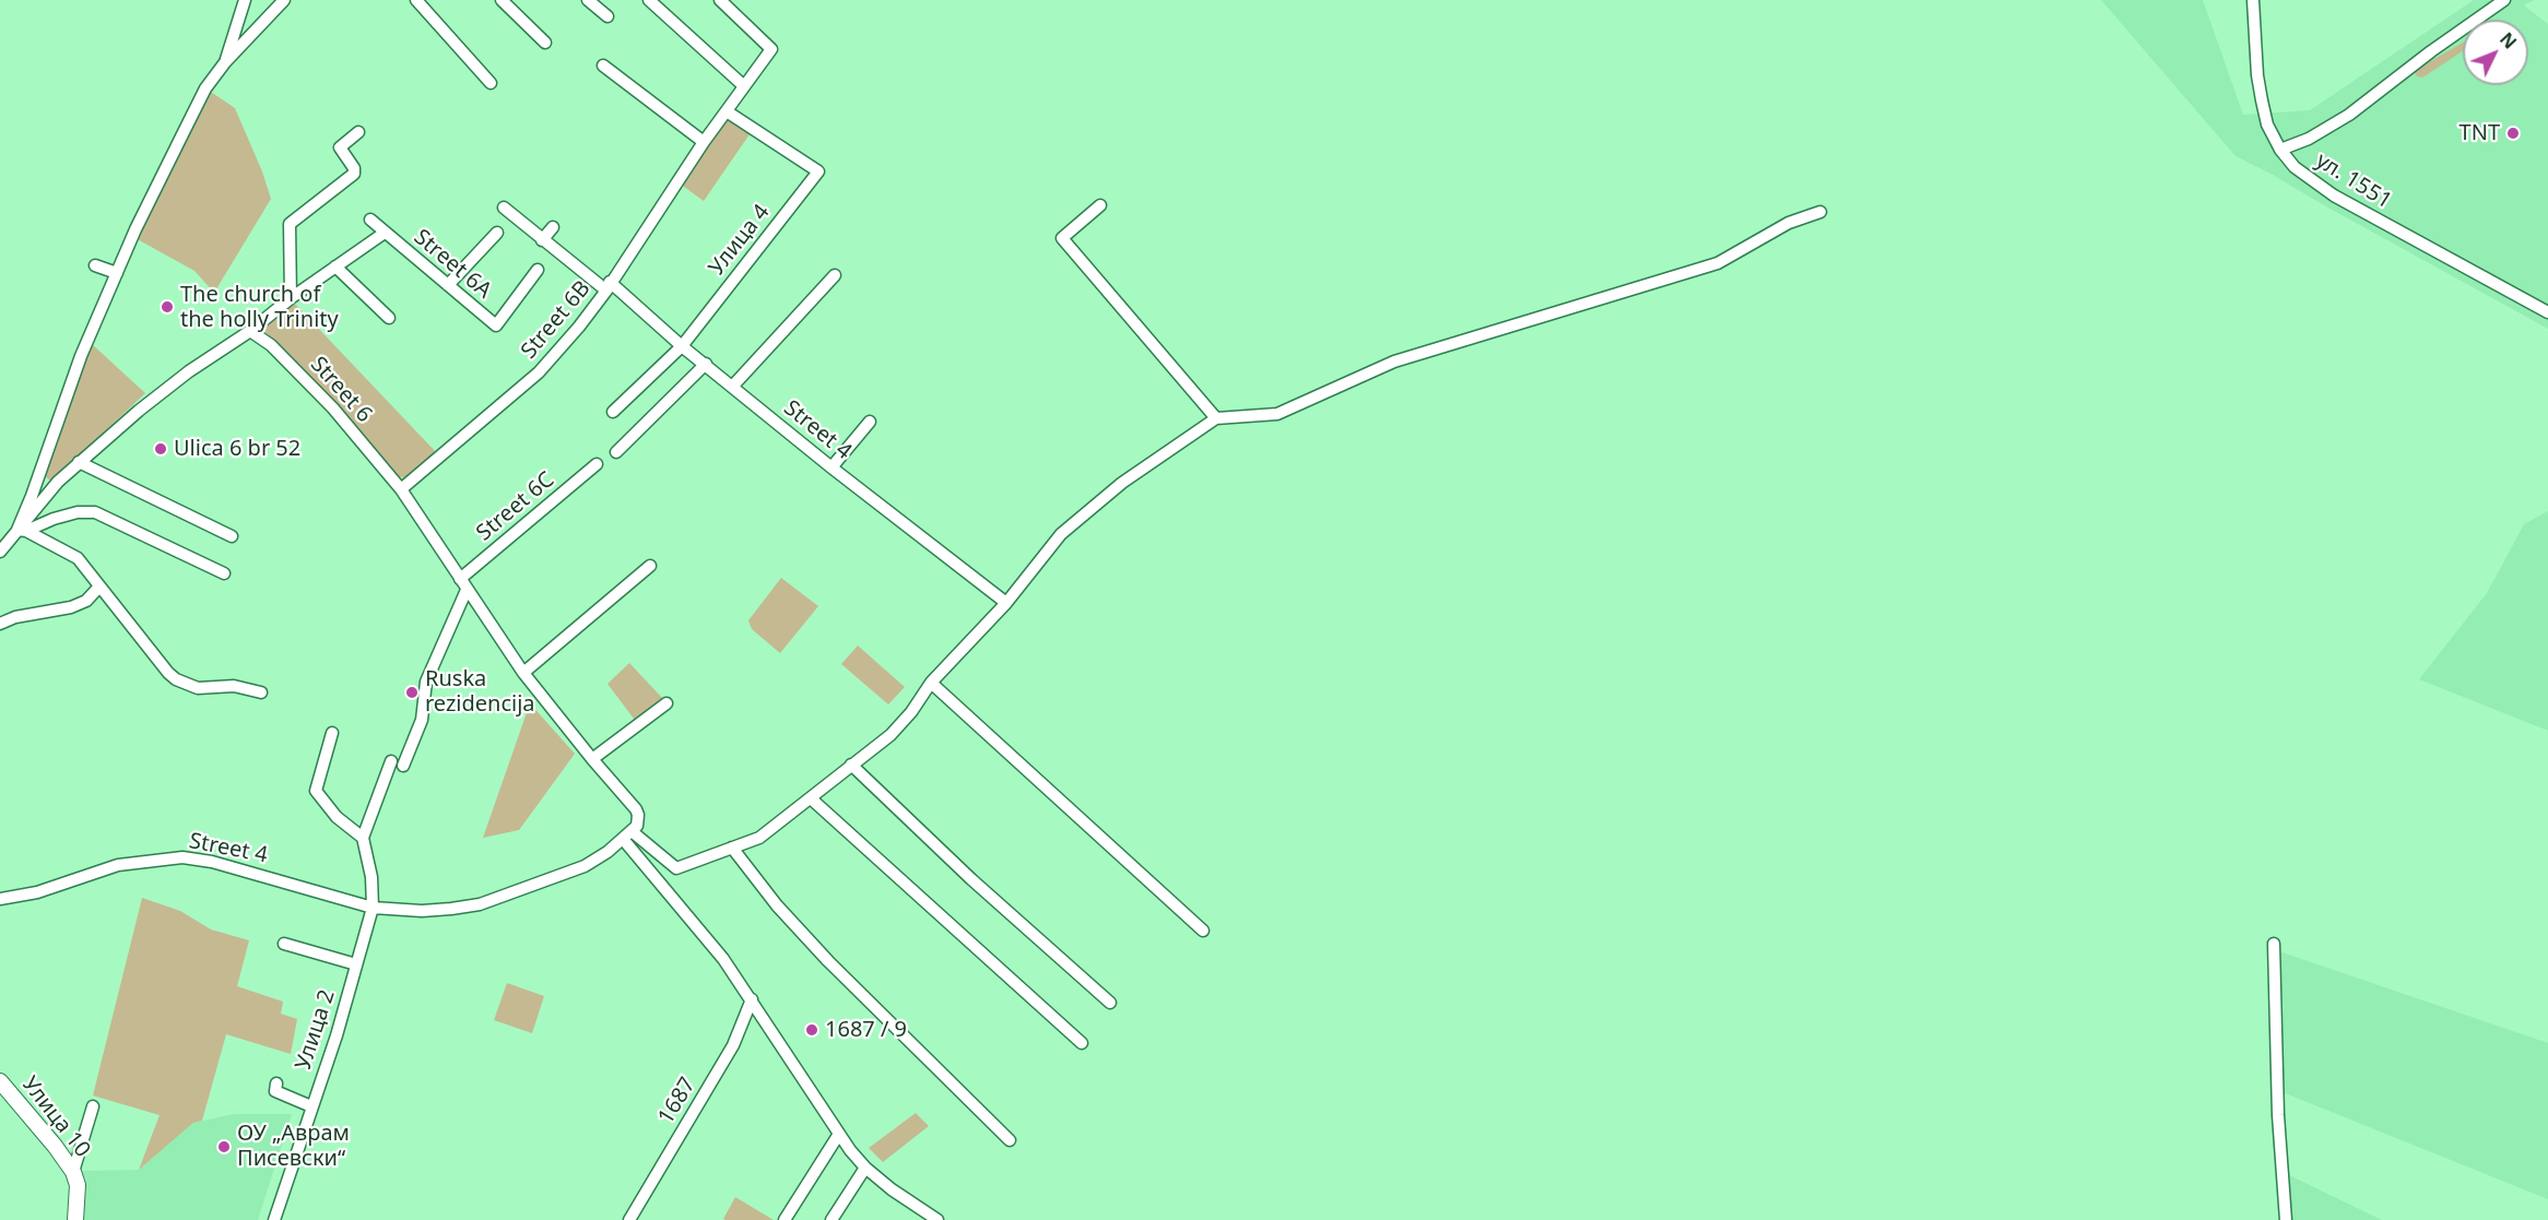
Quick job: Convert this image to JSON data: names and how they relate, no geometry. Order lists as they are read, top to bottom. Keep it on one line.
{"streets":{"street":["ул. 1551","Улица 4","Street 6A","Street 6B","Street 6","Street 4","Street 6C","Улица 2","1687","Улица 10"]},"crossings":[["Улица 4","Street 6B"],["Улица 4","Street 4"],["Street 6A","Street 6"],["Street 6B","Street 6"],["Street 6B","Street 4"],["Street 6","Street 4"],["Street 6","Street 6C"],["Street 4","Улица 2"]],"places":["TNT","Тhe church of the holly Trinity","Ulica 6 br 52","Ruska rezidencija","1687 / 9","ОУ „Аврам Писевски“"],"north":"top right"}
